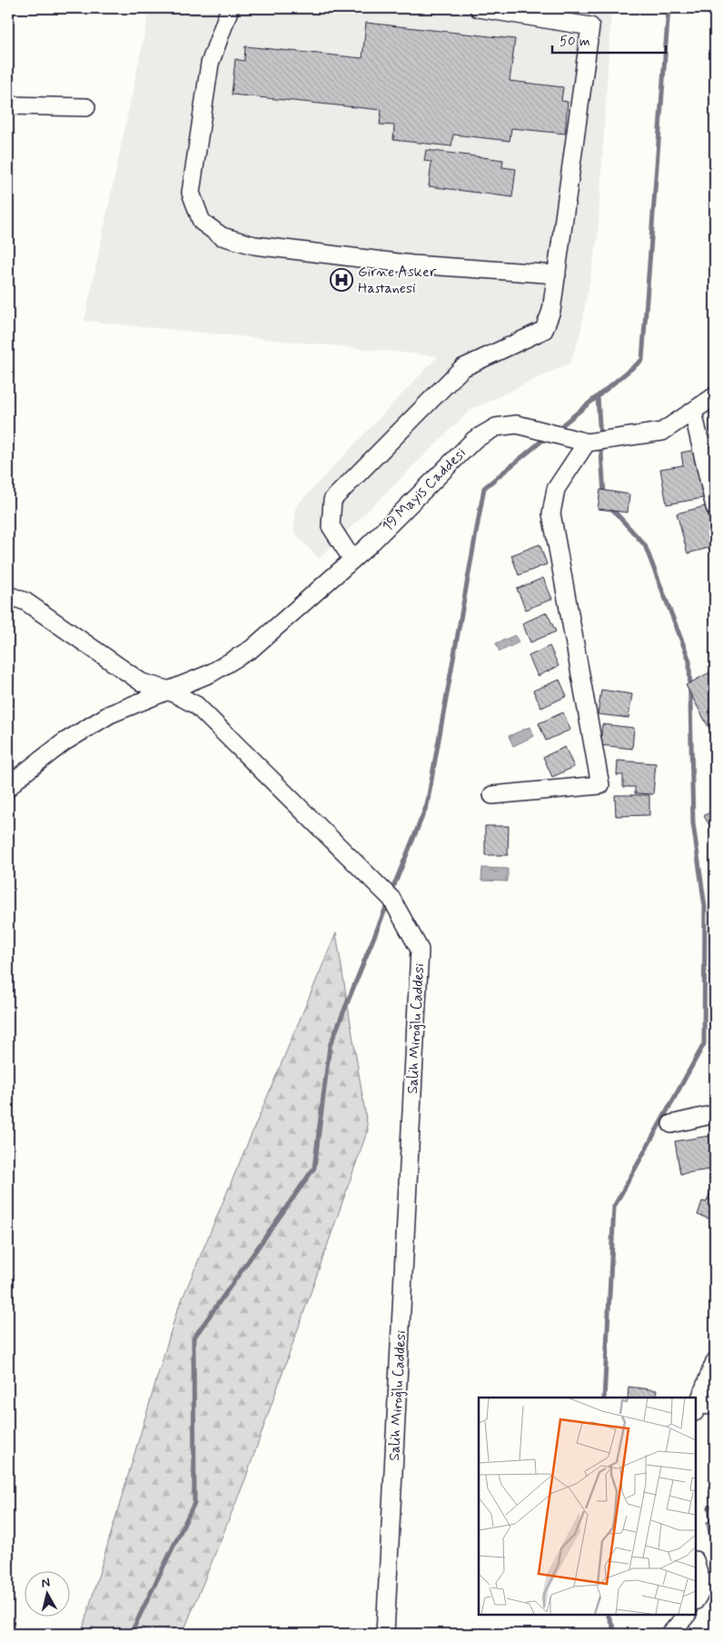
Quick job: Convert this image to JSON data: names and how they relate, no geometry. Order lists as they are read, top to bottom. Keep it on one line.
{"streets":{"street":["19 Mayis Caddesi","Salih Miroğlu Caddesi"]},"crossings":[["19 Mayis Caddesi","Salih Miroğlu Caddesi"]],"places":{"hospital":["Girne Asker Hastanesi"]},"scale_bar":"50 m","north":"top"}
